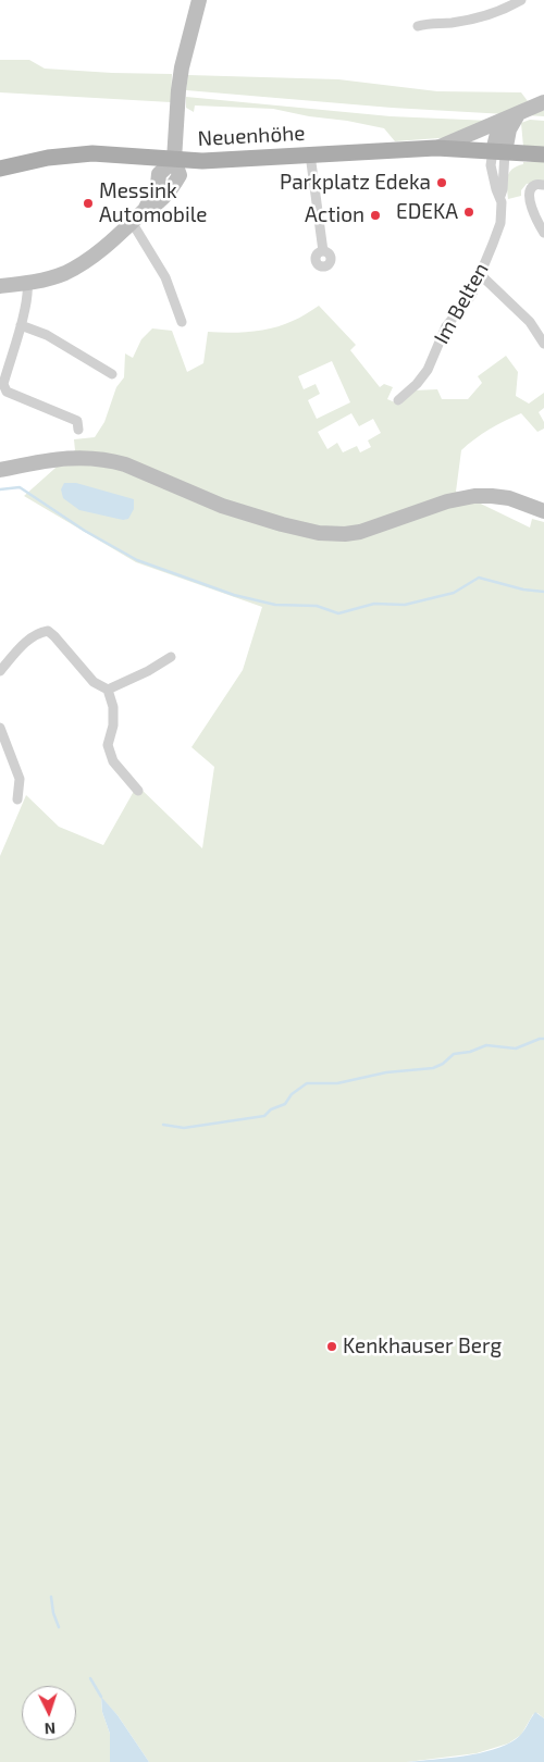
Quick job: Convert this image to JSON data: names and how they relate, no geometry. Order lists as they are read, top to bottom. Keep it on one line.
{"streets":{"main road":["Neuenhöhe"],"street":["Im Belten"]},"crossings":[["Neuenhöhe","Im Belten"]],"places":["Parkplatz Edeka","Messink Automobile","EDEKA","Action","Kenkhauser Berg"],"north":"bottom"}
